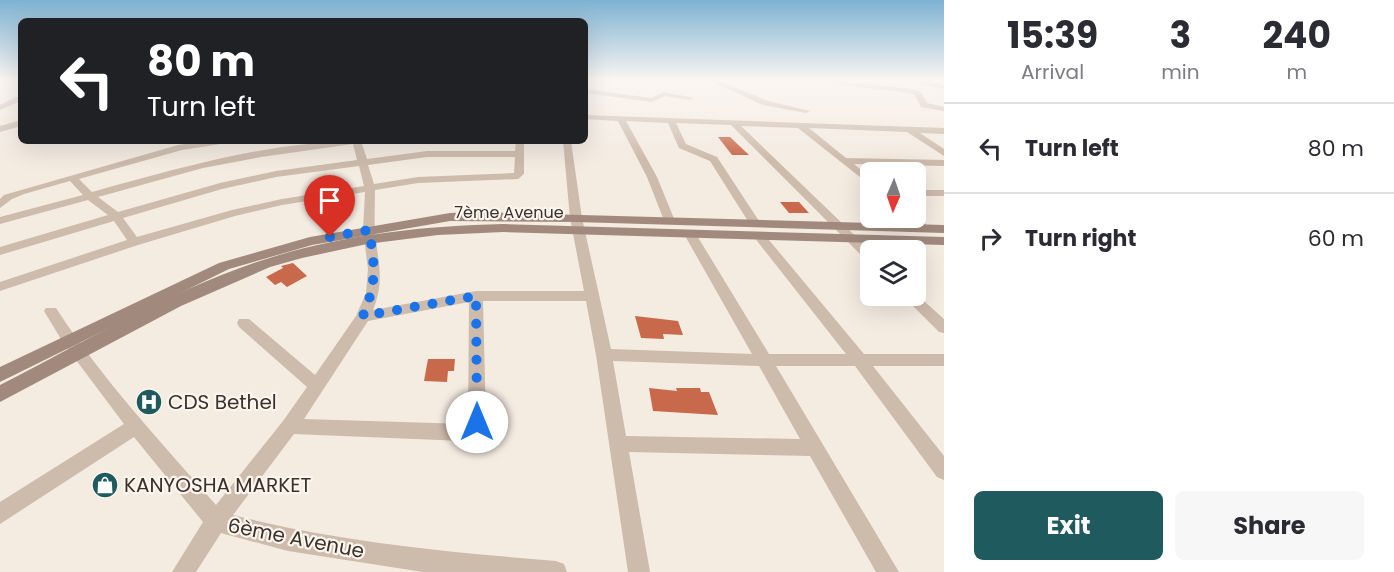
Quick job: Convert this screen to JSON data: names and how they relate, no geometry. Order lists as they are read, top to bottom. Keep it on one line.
{"streets":{"street":["7ème Avenue","6ème Avenue"]},"places":{"hospital":["CDS Bethel"],"shop":["KANYOSHA MARKET"]},"north":"bottom","page":{"eta":["15:39","Arrival","3","min","240","m"],"turn":["80 m","Turn left"],"list":[{"name":"Turn left","value":"80 m"},{"name":"Turn right","value":"60 m"}],"buttons":["Exit","Share"]}}
